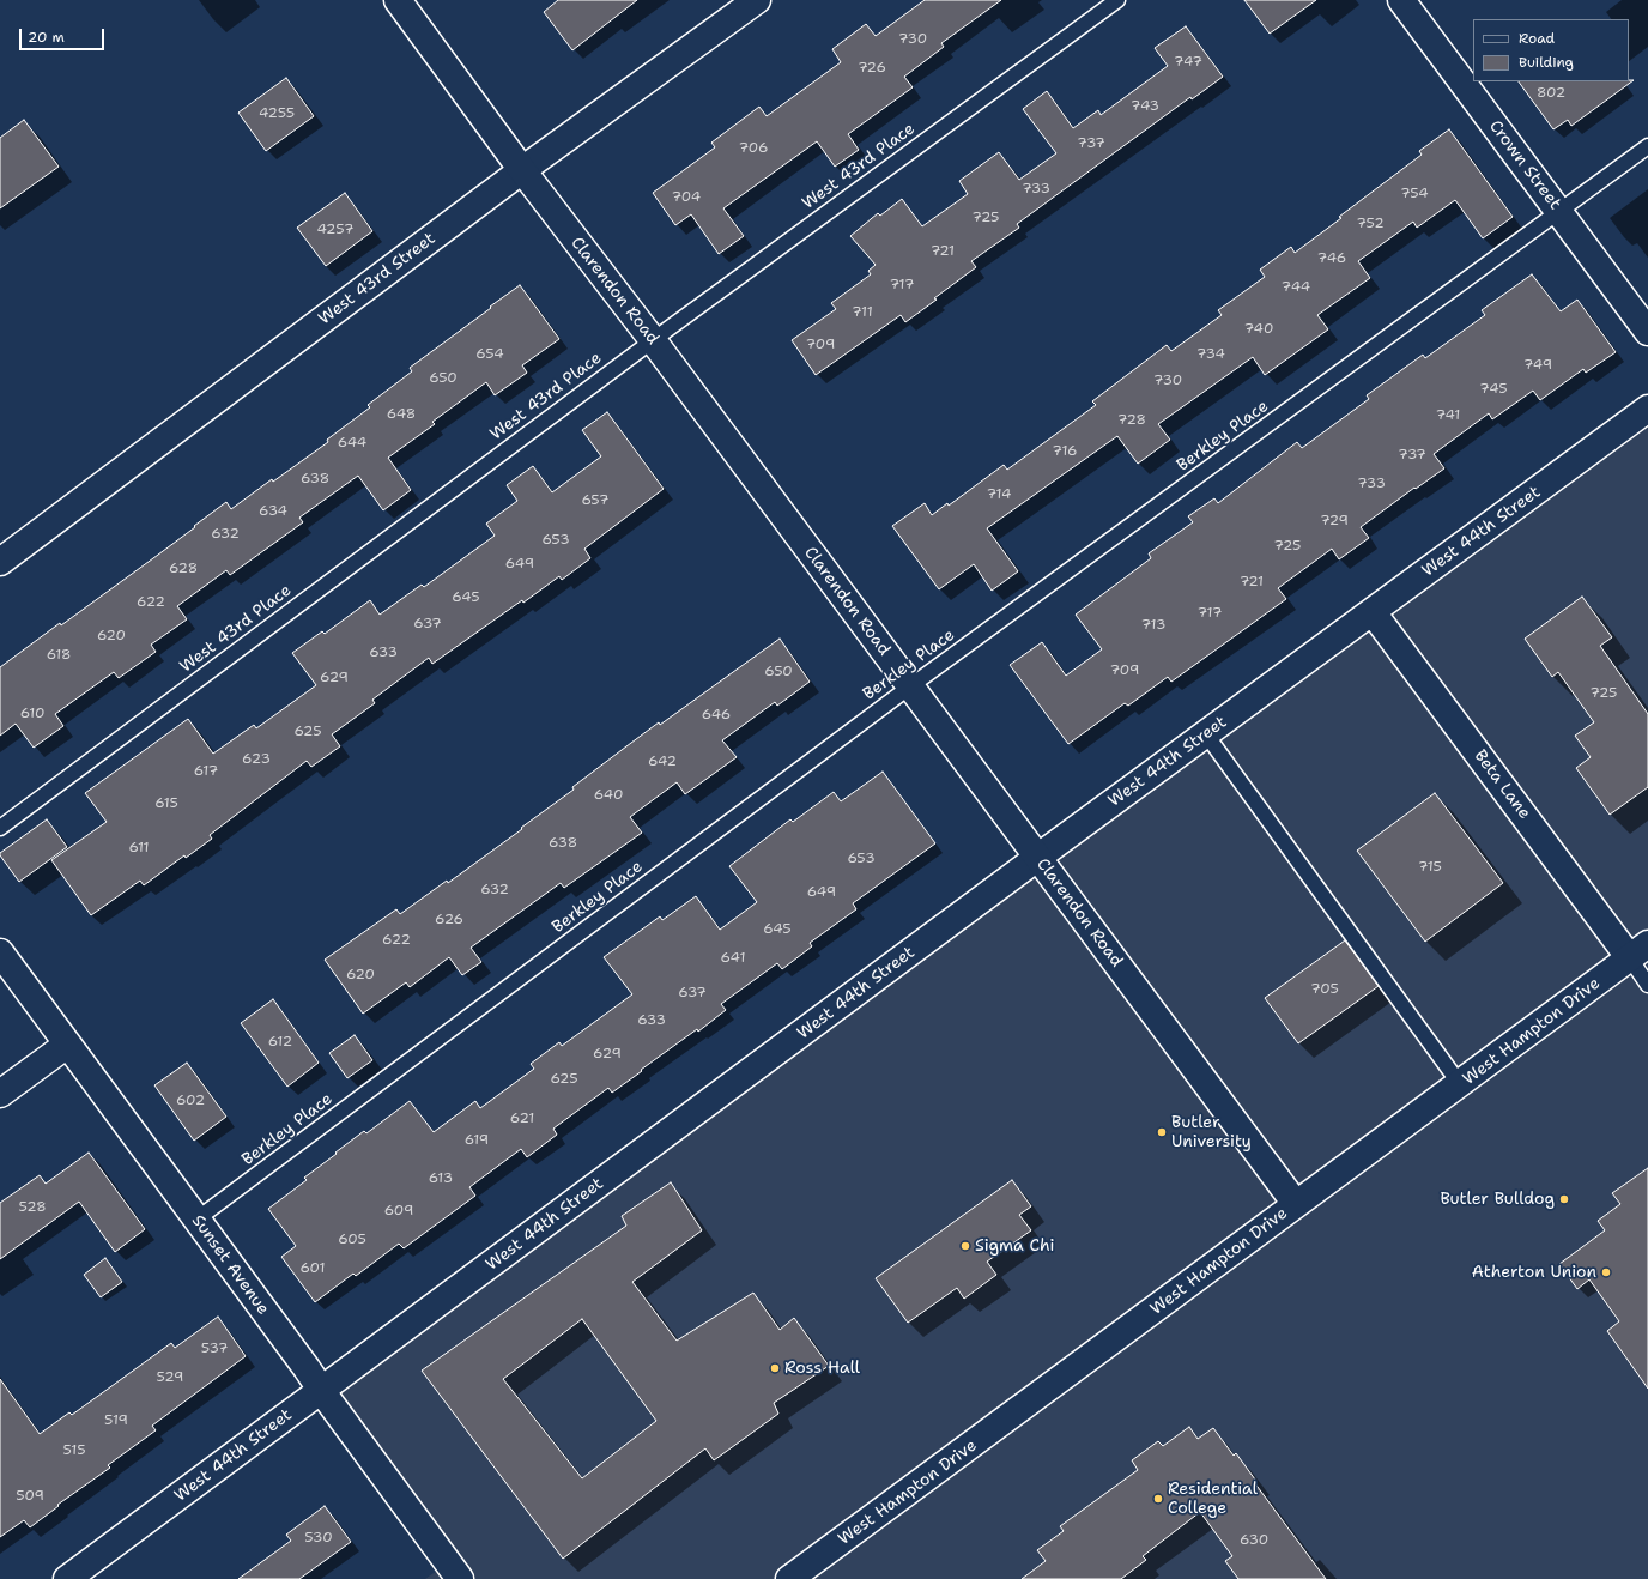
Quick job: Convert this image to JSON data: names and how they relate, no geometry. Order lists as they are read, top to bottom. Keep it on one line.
{"streets":{"street":["Crown Street","West 43rd Street","Clarendon Road","West 44th Street","Beta Lane","West Hampton Drive","Sunset Avenue"],"lane":["West 43rd Place","Berkley Place"]},"crossings":[["Crown Street","Berkley Place"],["West 43rd Place","Clarendon Road"],["West 43rd Street","Clarendon Road"],["Clarendon Road","Berkley Place"],["Clarendon Road","West 44th Street"],["Clarendon Road","West Hampton Drive"],["Berkley Place","Sunset Avenue"],["West 44th Street","Beta Lane"],["West 44th Street","Sunset Avenue"],["Beta Lane","West Hampton Drive"]],"places":["Butler University","Butler Bulldog","Sigma Chi","Atherton Union","Ross Hall","Residential College"],"house_numbers":["730","747","726","802","743","4255","737","706","733","754","704","725","752","4257","721","746","717","744","711","740","709","654","734","749","650","730","745","648","741","728","644","716","737","638","733","714","657","634","729","632","653","725","649","628","721","645","622","717","637","713","620","633","618","709","650","629","725","610","646","625","623","642","617","640","615","638","611","653","715","632","649","626","645","622","641","620","705","637","633","612","629","625","602","621","619","613","528","609","605","601","537","529","519","515","509","530","630"],"legend":["Road","Building"],"scale_bar":"20 m"}
